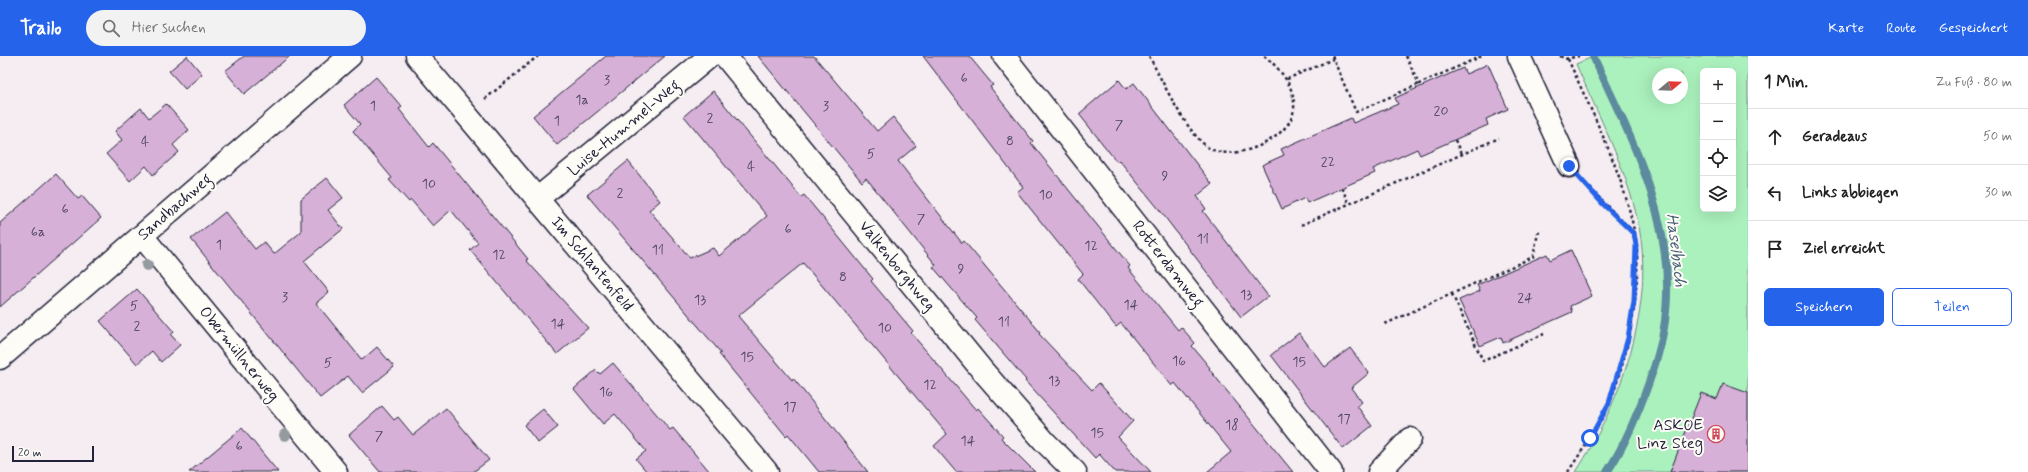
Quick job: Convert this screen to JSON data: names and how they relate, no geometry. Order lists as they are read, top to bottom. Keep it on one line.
{"streets":{"street":["Luise-Hummel-Weg","Sandbachweg","Im Schlantenfeld","Rotterdamweg","Valkenborghweg","Obermüllnerweg"]},"crossings":[["Luise-Hummel-Weg","Im Schlantenfeld"],["Sandbachweg","Obermüllnerweg"]],"water":["Haselbach"],"places":{"building":["ASKOE Linz Steg"]},"house_numbers":["6","3","1a","1","3","20","2","1","7","8","4","5","22","4","9","10","2","10","6","7","6","6a","11","1","12","11","12","9","8","13","3","24","13","14","5","11","14","2","10","15","16","15","5","13","12","16","17","17","18","15","7","14","6"],"scale_bar":"20 m","north":"right","page":{"header":"Trailo","search":"Hier suchen","nav":["Karte","Route","Gespeichert"],"heading":["1 Min.","Zu Fuß · 80 m"],"map_buttons":["+","−"],"list":[["Geradeaus","50 m"],["Links abbiegen","30 m"],"Ziel erreicht"],"buttons":["Speichern","Teilen"],"scale":"20 m"}}
